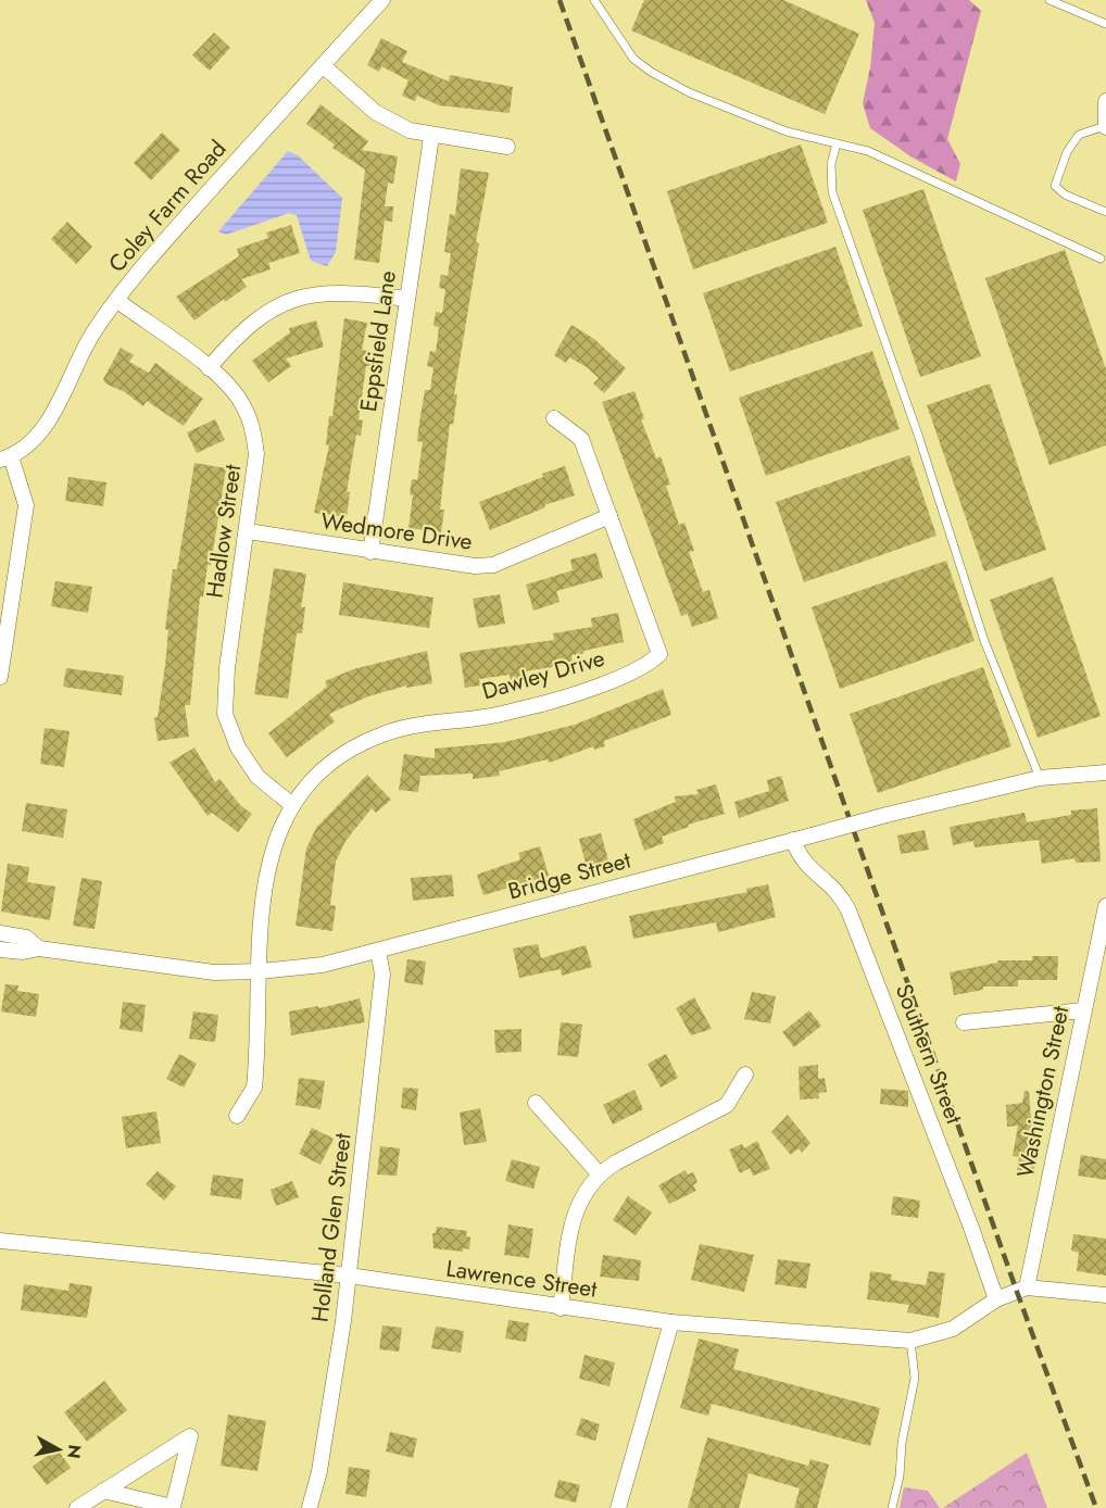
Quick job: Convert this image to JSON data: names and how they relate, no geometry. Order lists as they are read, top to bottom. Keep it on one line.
{"streets":{"street":["Coley Farm Road","Eppsfield Lane","Hadlow Street","Wedmore Drive","Dawley Drive","Bridge Street","Southern Street","Washington Street","Holland Glen Street","Lawrence Street"]},"crossings":[["Coley Farm Road","Hadlow Street"],["Eppsfield Lane","Wedmore Drive"],["Hadlow Street","Wedmore Drive"],["Hadlow Street","Dawley Drive"],["Wedmore Drive","Dawley Drive"],["Dawley Drive","Bridge Street"],["Bridge Street","Southern Street"],["Bridge Street","Holland Glen Street"],["Southern Street","Lawrence Street"],["Washington Street","Lawrence Street"],["Holland Glen Street","Lawrence Street"]],"north":"right"}
